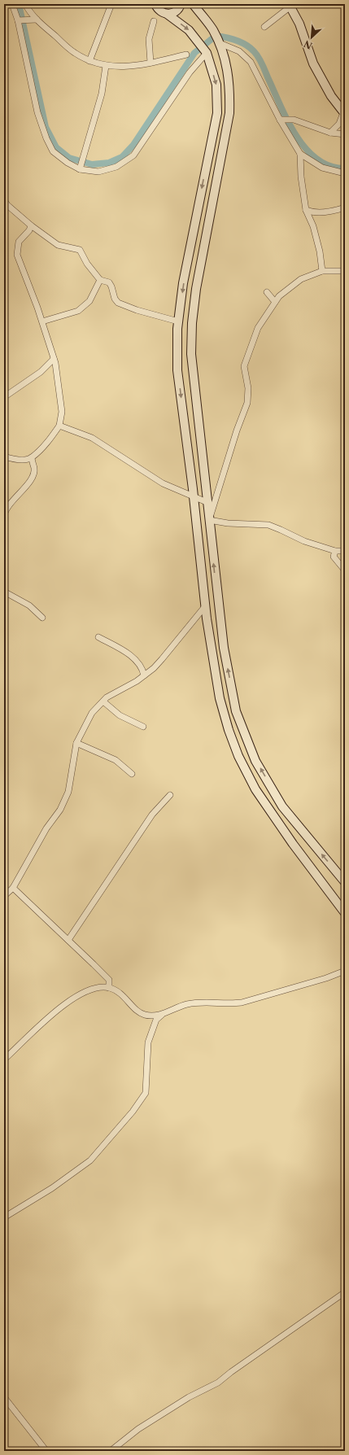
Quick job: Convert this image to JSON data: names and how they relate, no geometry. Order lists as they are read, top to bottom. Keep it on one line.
{"north":"bottom left"}
